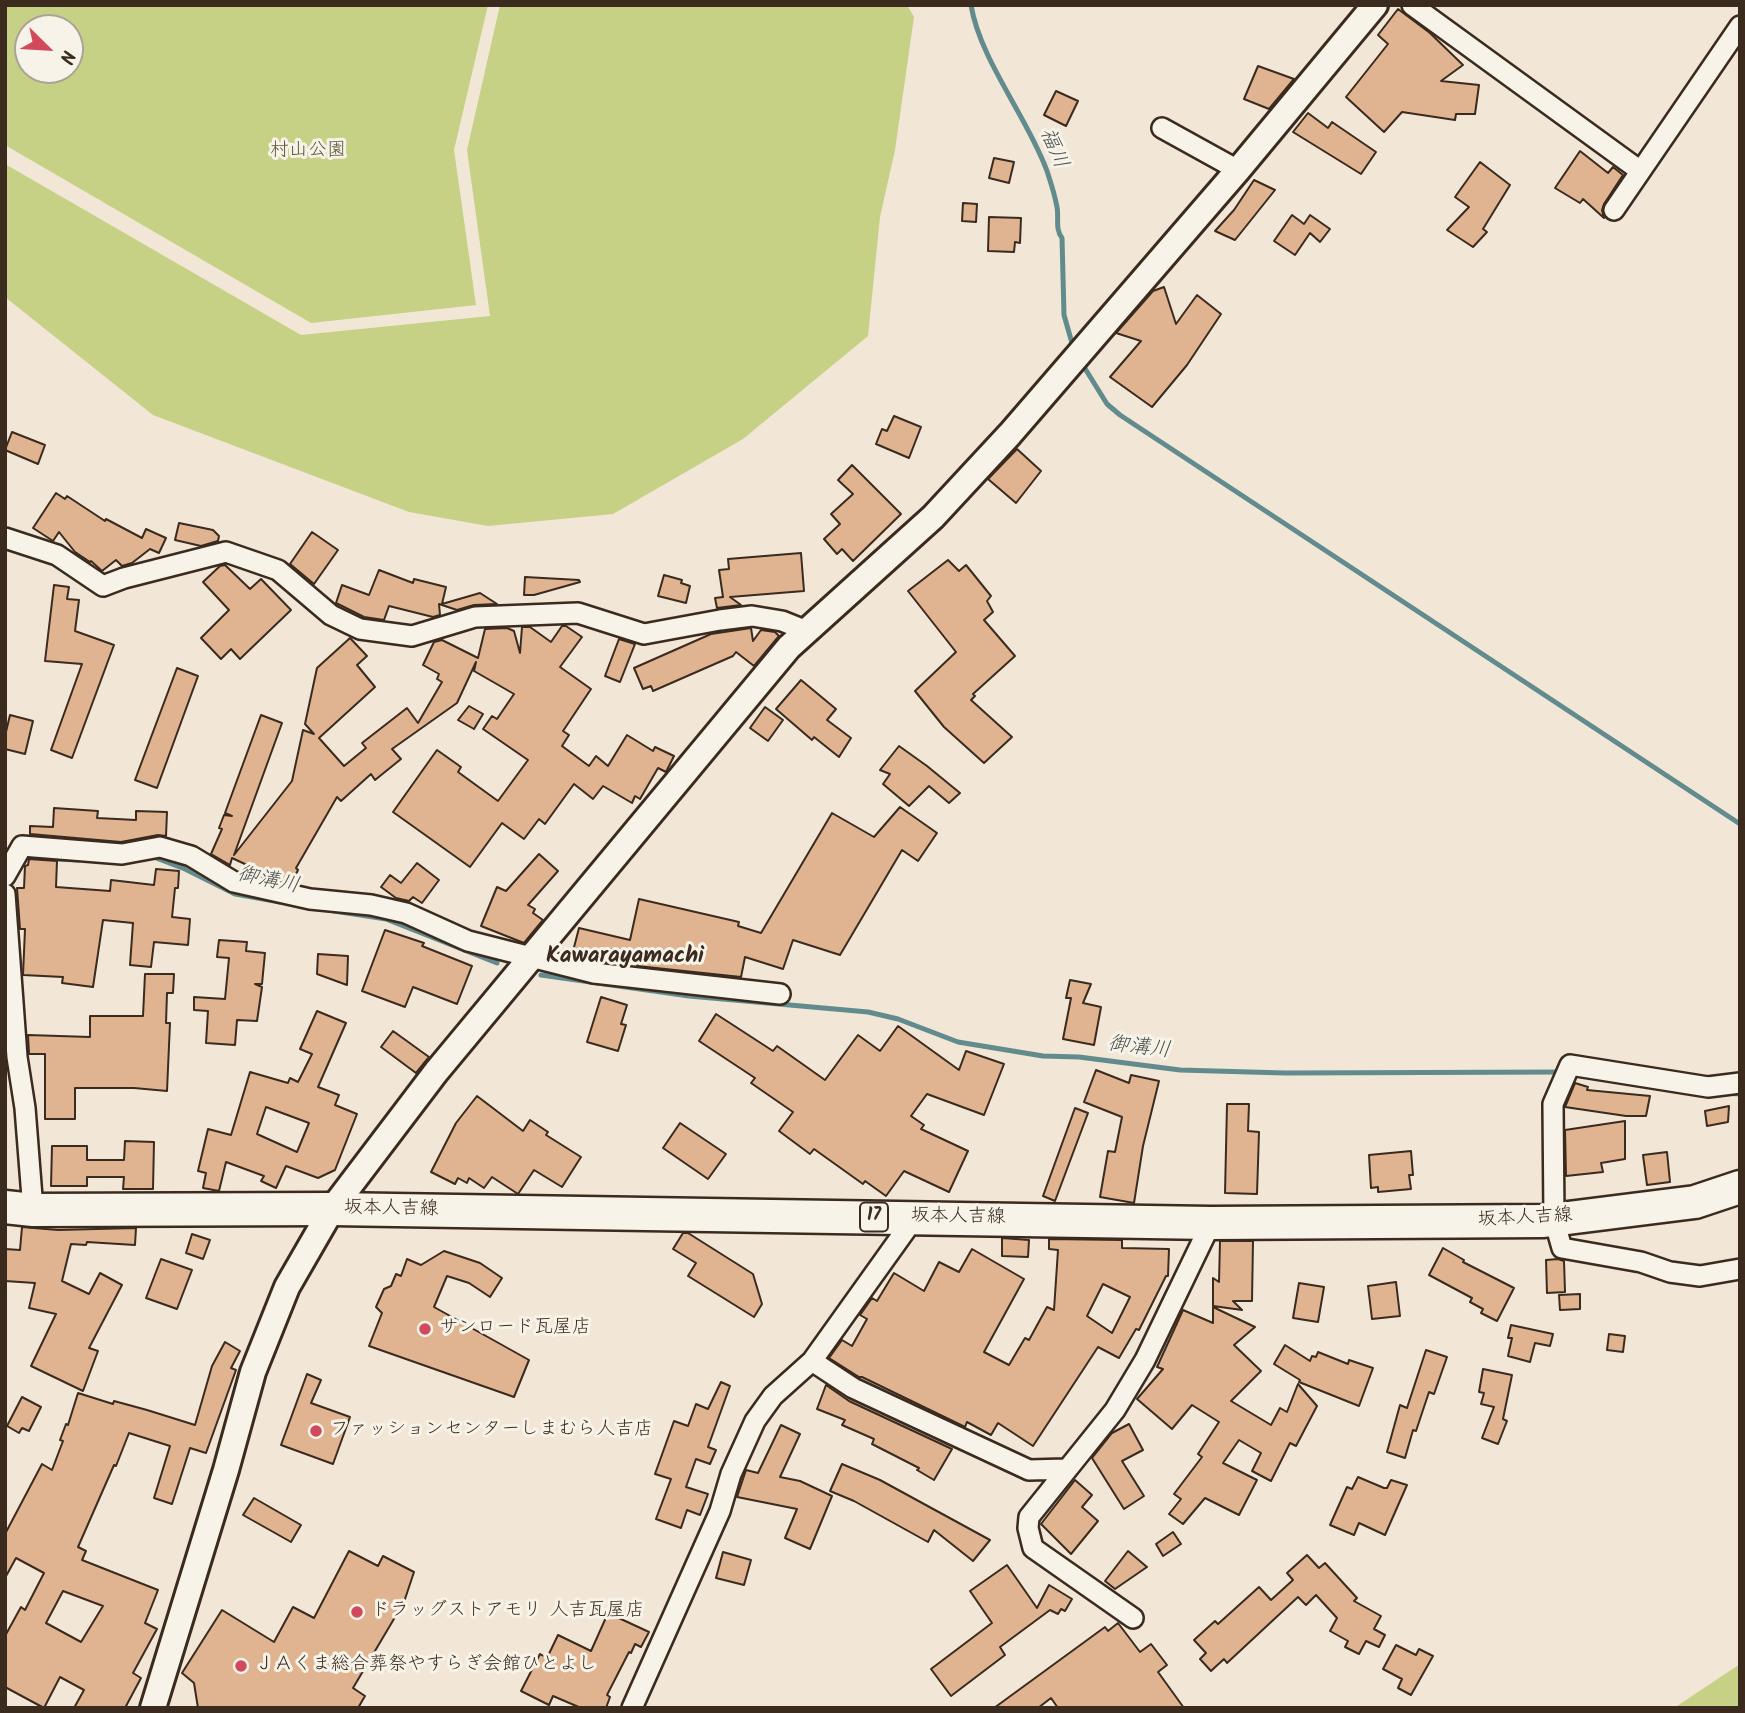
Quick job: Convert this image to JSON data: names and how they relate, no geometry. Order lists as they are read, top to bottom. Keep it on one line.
{"streets":{"main road":["坂本人吉線","17"]},"districts":["Kawarayamachi"],"water":["福川","御溝川"],"parks":["村山公園"],"places":["サンロード瓦屋店","ファッションセンターしまむら人吉店","ドラッグストアモリ 人吉瓦屋店","ＪＡくま総合葬祭やすらぎ会館ひとよし"],"north":"bottom right"}
